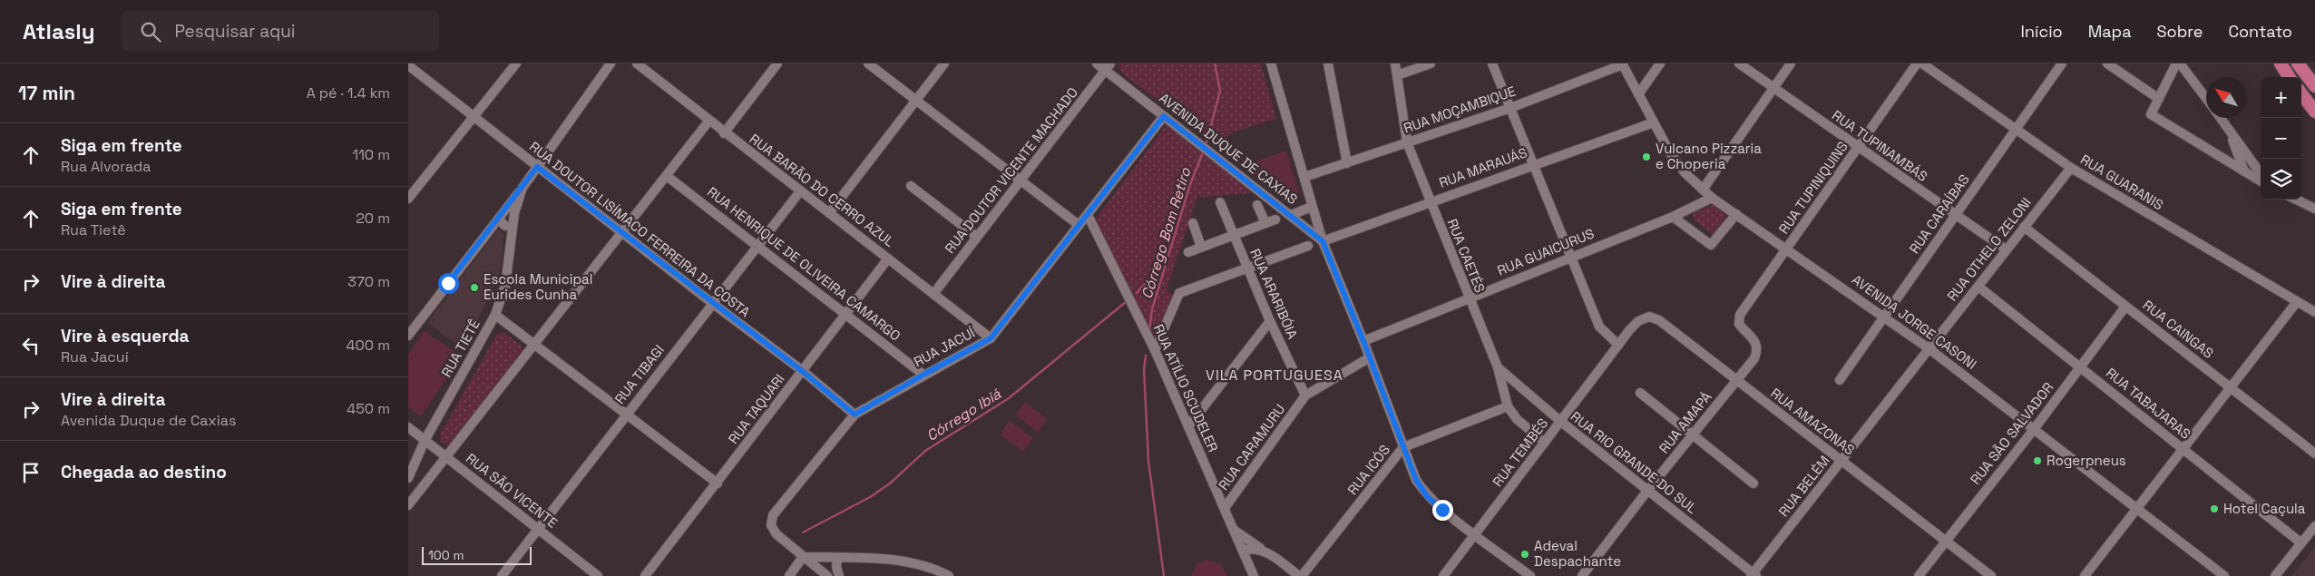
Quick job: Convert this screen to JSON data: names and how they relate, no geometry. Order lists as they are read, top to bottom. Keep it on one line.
{"streets":{"street":["RUA MOÇAMBIQUE","RUA TUPINAMBÁS","AVENIDA DUQUE DE CAXIAS","RUA MARAUÁS","RUA DOUTOR VICENTE MACHADO","RUA GUARANIS","RUA TUPINIQUINS","RUA BARÃO DO CERRO AZUL","RUA CARAÍBAS","RUA DOUTOR LISÍMACO FERREIRA DA COSTA","RUA OTHELO ZELONI","RUA GUAICURUS","RUA CAETÉS","RUA HENRIQUE DE OLIVEIRA CAMARGO","RUA ARARIBÓIA","AVENIDA JORGE CASONI","RUA CAINGAS","RUA JACUÍ","RUA TIETÊ","RUA TIBAGI","RUA ATÍLIO SCUDELER","RUA TABAJARAS","RUA TAQUARI","RUA AMAZONAS","RUA AMAPÁ","RUA SÃO SALVADOR","RUA CARAMURU","RUA TEMBÉS","RUA RIO GRANDE DO SUL","RUA ICÓS","RUA BELÉM","RUA SÃO VICENTE"]},"crossings":[["RUA MOÇAMBIQUE","RUA CAETÉS"],["RUA MOÇAMBIQUE","AVENIDA JORGE CASONI"],["RUA TUPINAMBÁS","RUA TUPINIQUINS"],["RUA TUPINAMBÁS","RUA CARAÍBAS"],["RUA TUPINAMBÁS","RUA OTHELO ZELONI"],["AVENIDA DUQUE DE CAXIAS","RUA MARAUÁS"],["AVENIDA DUQUE DE CAXIAS","RUA DOUTOR VICENTE MACHADO"],["AVENIDA DUQUE DE CAXIAS","RUA GUAICURUS"],["AVENIDA DUQUE DE CAXIAS","RUA JACUÍ"],["AVENIDA DUQUE DE CAXIAS","RUA CARAMURU"],["AVENIDA DUQUE DE CAXIAS","RUA TEMBÉS"],["AVENIDA DUQUE DE CAXIAS","RUA ICÓS"],["RUA MARAUÁS","RUA CAETÉS"],["RUA MARAUÁS","AVENIDA JORGE CASONI"],["RUA DOUTOR VICENTE MACHADO","RUA BARÃO DO CERRO AZUL"],["RUA GUARANIS","RUA CARAÍBAS"],["RUA GUARANIS","RUA OTHELO ZELONI"],["RUA TUPINIQUINS","AVENIDA JORGE CASONI"],["RUA TUPINIQUINS","RUA AMAPÁ"],["RUA BARÃO DO CERRO AZUL","RUA JACUÍ"],["RUA BARÃO DO CERRO AZUL","RUA TIBAGI"],["RUA BARÃO DO CERRO AZUL","RUA TAQUARI"],["RUA CARAÍBAS","AVENIDA JORGE CASONI"],["RUA DOUTOR LISÍMACO FERREIRA DA COSTA","RUA JACUÍ"],["RUA DOUTOR LISÍMACO FERREIRA DA COSTA","RUA TIETÊ"],["RUA DOUTOR LISÍMACO FERREIRA DA COSTA","RUA TIBAGI"],["RUA DOUTOR LISÍMACO FERREIRA DA COSTA","RUA TAQUARI"],["RUA OTHELO ZELONI","AVENIDA JORGE CASONI"],["RUA OTHELO ZELONI","RUA CAINGAS"],["RUA OTHELO ZELONI","RUA TABAJARAS"],["RUA OTHELO ZELONI","RUA BELÉM"],["RUA GUAICURUS","RUA CAETÉS"],["RUA GUAICURUS","AVENIDA JORGE CASONI"],["RUA CAETÉS","RUA TEMBÉS"],["RUA CAETÉS","RUA RIO GRANDE DO SUL"],["RUA CAETÉS","RUA ICÓS"],["RUA HENRIQUE DE OLIVEIRA CAMARGO","RUA JACUÍ"],["RUA HENRIQUE DE OLIVEIRA CAMARGO","RUA TIBAGI"],["RUA HENRIQUE DE OLIVEIRA CAMARGO","RUA TAQUARI"],["RUA ARARIBÓIA","RUA CARAMURU"],["AVENIDA JORGE CASONI","RUA SÃO SALVADOR"],["AVENIDA JORGE CASONI","RUA BELÉM"],["RUA CAINGAS","RUA SÃO SALVADOR"],["RUA JACUÍ","RUA ATÍLIO SCUDELER"],["RUA TIETÊ","RUA SÃO VICENTE"],["RUA TIBAGI","RUA SÃO VICENTE"],["RUA ATÍLIO SCUDELER","RUA CARAMURU"],["RUA TABAJARAS","RUA SÃO SALVADOR"],["RUA AMAZONAS","RUA AMAPÁ"],["RUA AMAZONAS","RUA SÃO SALVADOR"],["RUA AMAZONAS","RUA TEMBÉS"],["RUA AMAZONAS","RUA BELÉM"],["RUA AMAPÁ","RUA RIO GRANDE DO SUL"],["RUA TEMBÉS","RUA RIO GRANDE DO SUL"],["RUA RIO GRANDE DO SUL","RUA BELÉM"]],"districts":["VILA PORTUGUESA"],"water":["Córrego Bom Retiro","Córrego Ibiá"],"places":["Vulcano Pizzaria e Choperia","Escola Municipal Eurides Cunha","Rogerpneus","Hotel Caçula","Adeval Despachante"],"scale_bar":"100 m","north":"top left","page":{"header":"Atlasly","search":"Pesquisar aqui","nav":["Início","Mapa","Sobre","Contato"],"heading":["17 min","A pé · 1.4 km"],"map_buttons":["+","−"],"list":[["Siga em frente","Rua Alvorada","110 m"],["Siga em frente","Rua Tietê","20 m"],["Vire à direita","370 m"],["Vire à esquerda","Rua Jacuí","400 m"],["Vire à direita","Avenida Duque de Caxias","450 m"],"Chegada ao destino"],"scale":"100 m"}}
